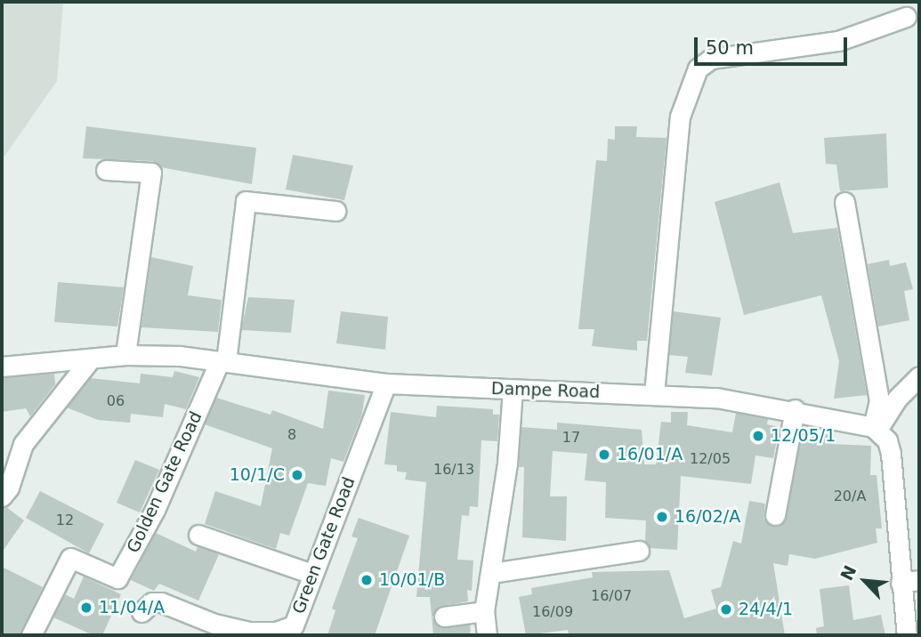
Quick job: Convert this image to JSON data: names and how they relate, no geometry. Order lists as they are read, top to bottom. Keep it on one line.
{"streets":{"street":["Dampe Road","Golden Gate Road","Green Gate Road"]},"crossings":[["Dampe Road","Golden Gate Road"],["Dampe Road","Green Gate Road"]],"places":["12/05/1","16/01/A","10/1/C","16/02/A","10/01/B","11/04/A","24/4/1"],"house_numbers":["06","8","17","12/05","16/13","20/A","12","16/07","16/09"],"scale_bar":"50 m","north":"top left"}
